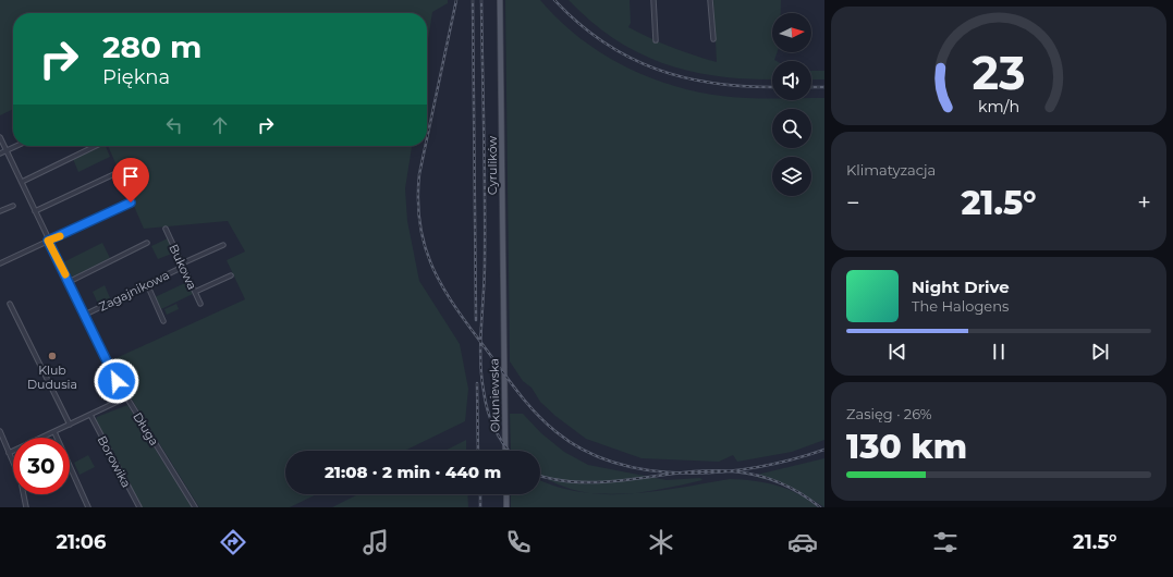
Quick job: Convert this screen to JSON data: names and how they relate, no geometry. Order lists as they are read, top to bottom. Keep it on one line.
{"streets":{"main road":["Cyrulików","Okuniewska"],"street":["Bukowa","Zagajnikowa","Długa","Borowika"]},"crossings":[["Cyrulików","Okuniewska"],["Bukowa","Zagajnikowa"],["Zagajnikowa","Długa"]],"places":["Klub Dudusia"],"north":"right","page":{"turn":["280 m","Piękna"],"tile":["Klimatyzacja",["Zasięg · 26%","130 km"]],"heat":["−","21.5°","+"],"song":["Night Drive","The Halogens"],"limit":"30","trip":"21:08 · 2 min · 440 m","tabs":["21:06","21.5°"],"gauge":["23","km/h"]}}
